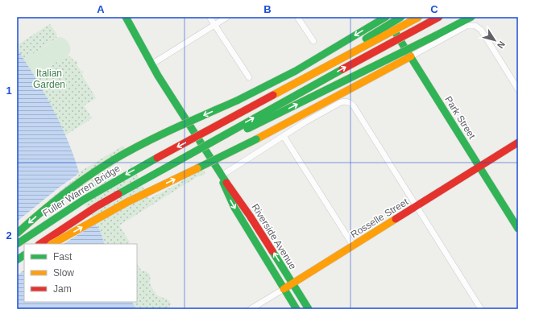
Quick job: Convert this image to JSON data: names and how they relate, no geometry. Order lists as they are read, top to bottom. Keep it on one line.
{"streets":{"main road":["Park Street","Fuller Warren Bridge","Rosselle Street","Riverside Avenue"]},"crossings":[["Park Street","Rosselle Street"],["Rosselle Street","Riverside Avenue"]],"parks":["Italian Garden"],"legend":["Fast","Slow","Jam"],"north":"bottom right","grid":{"columns":["A","B","C"],"rows":["1","2"]}}
